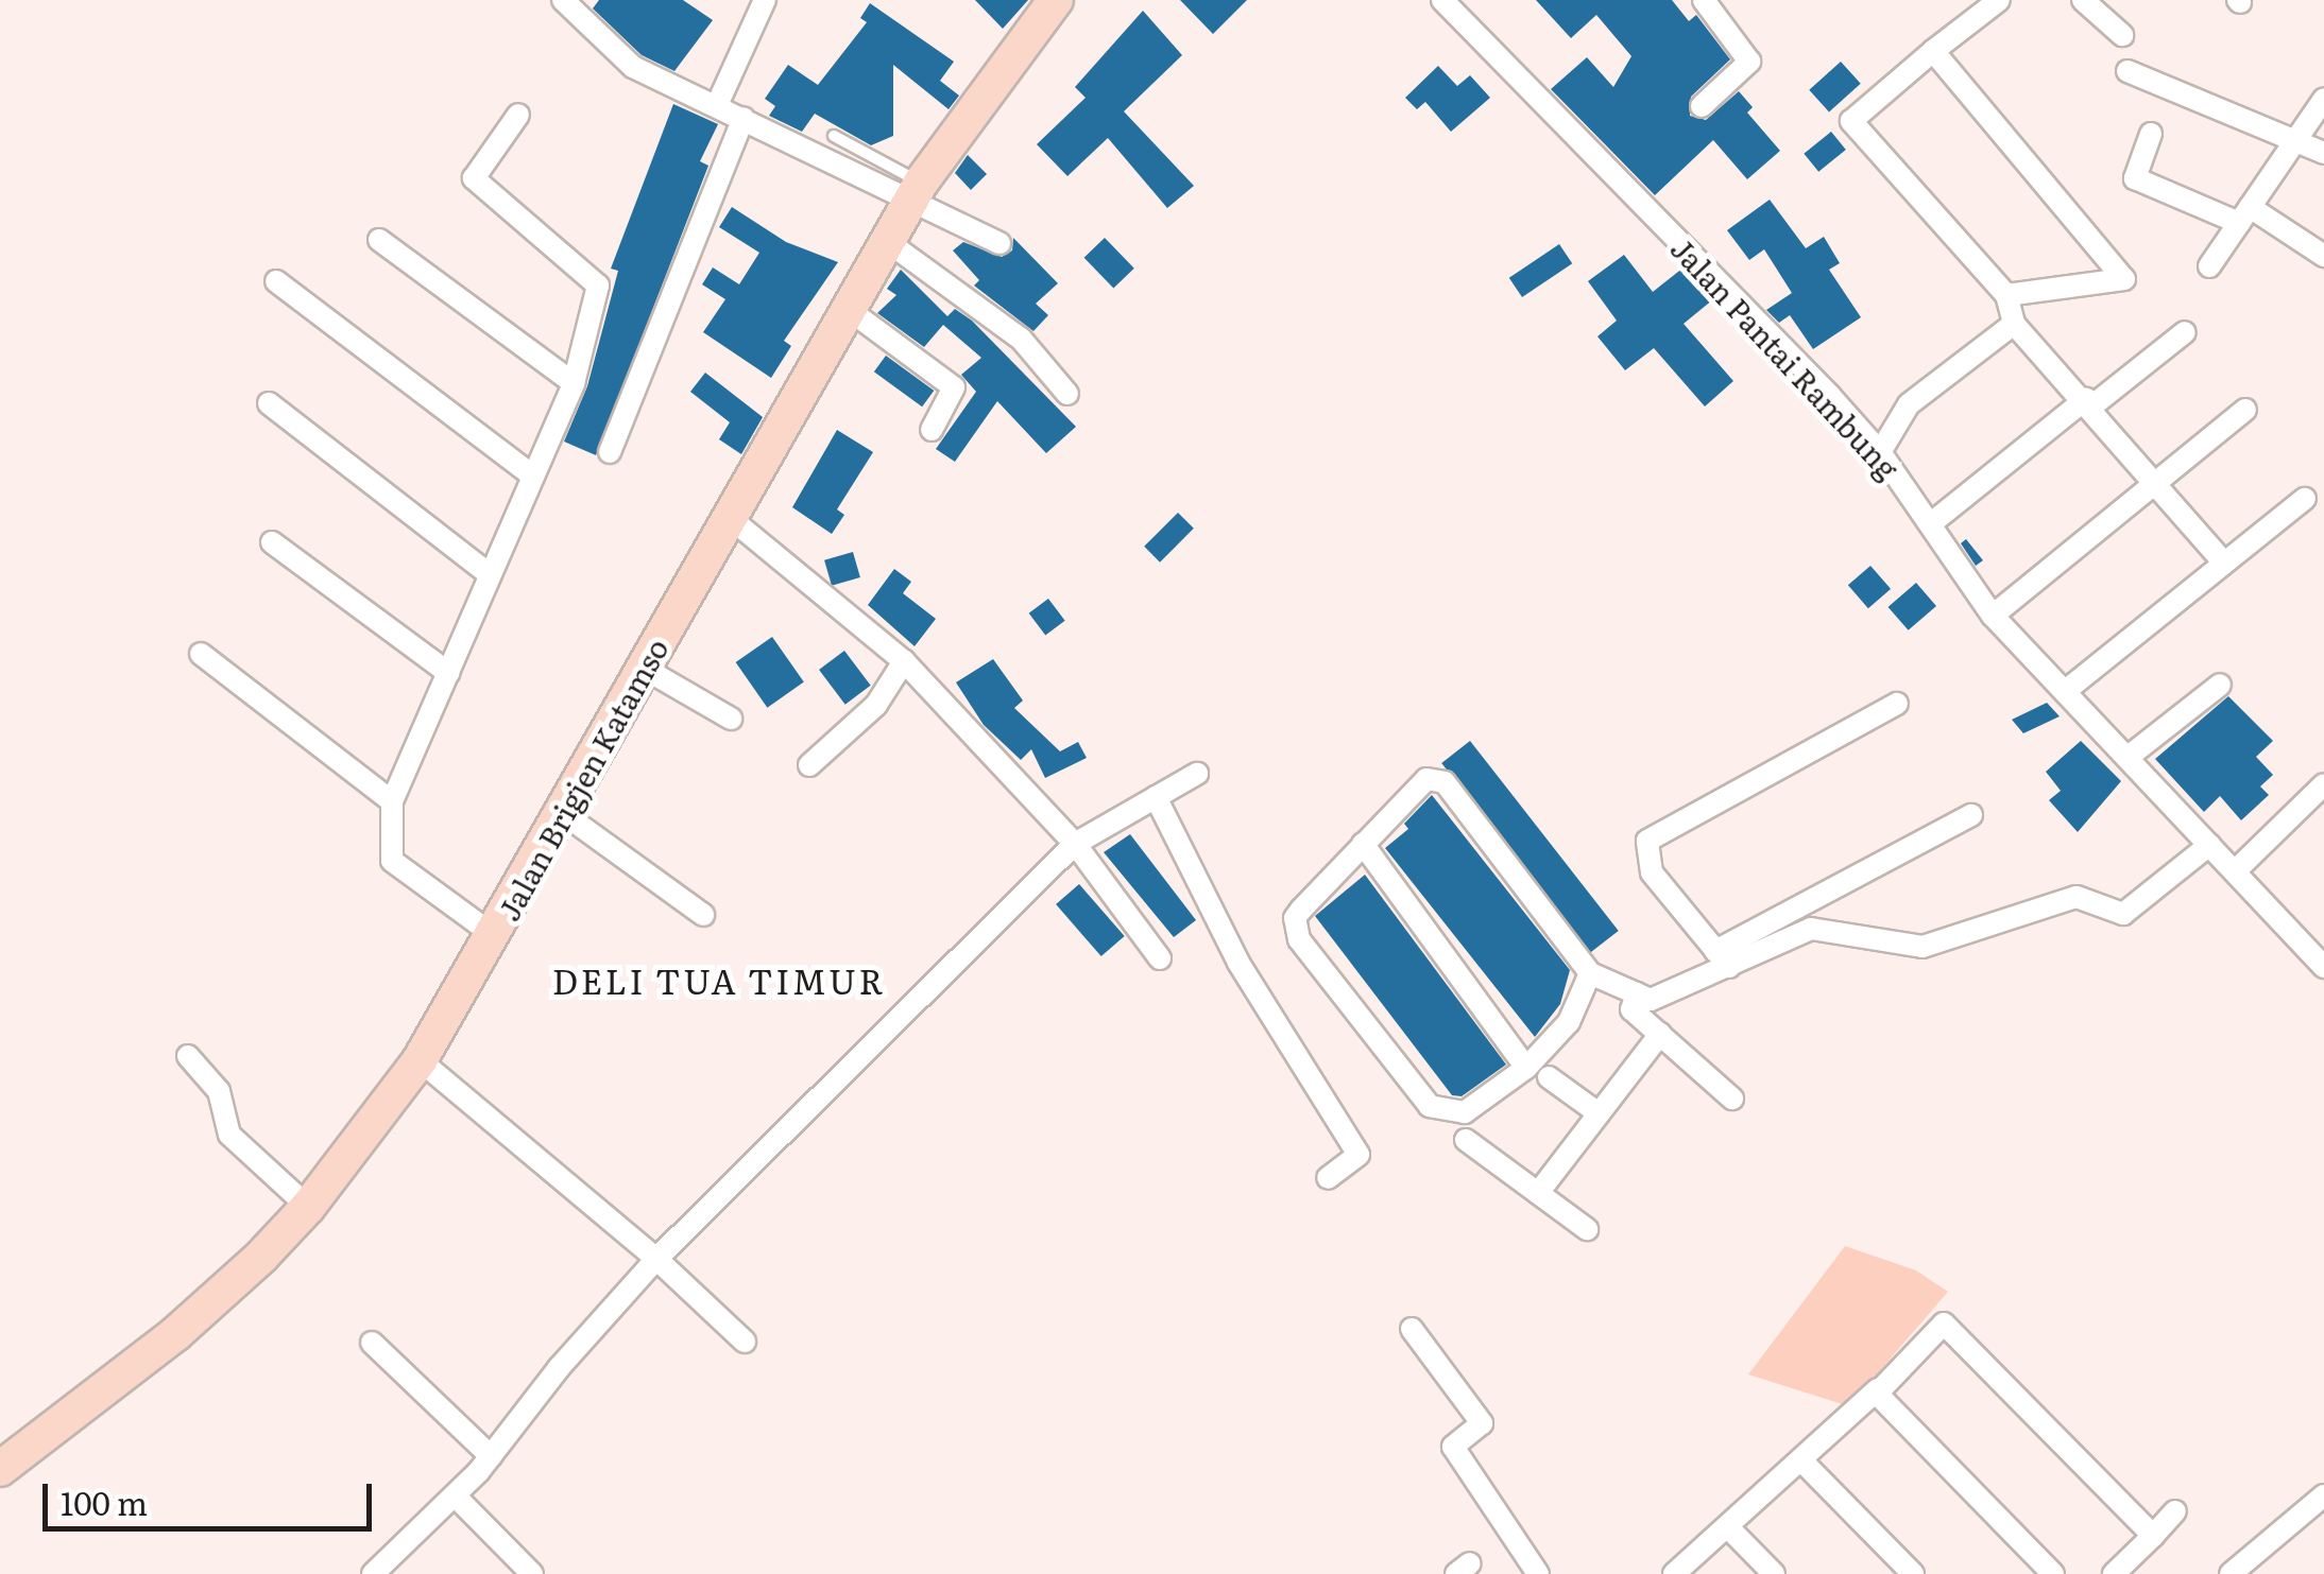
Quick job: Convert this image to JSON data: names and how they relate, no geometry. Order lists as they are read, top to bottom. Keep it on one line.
{"streets":{"main road":["Jalan Brigjen Katamso"],"street":["Jalan Pantai Rambung"]},"districts":["DELI TUA TIMUR"],"scale_bar":"100 m"}
